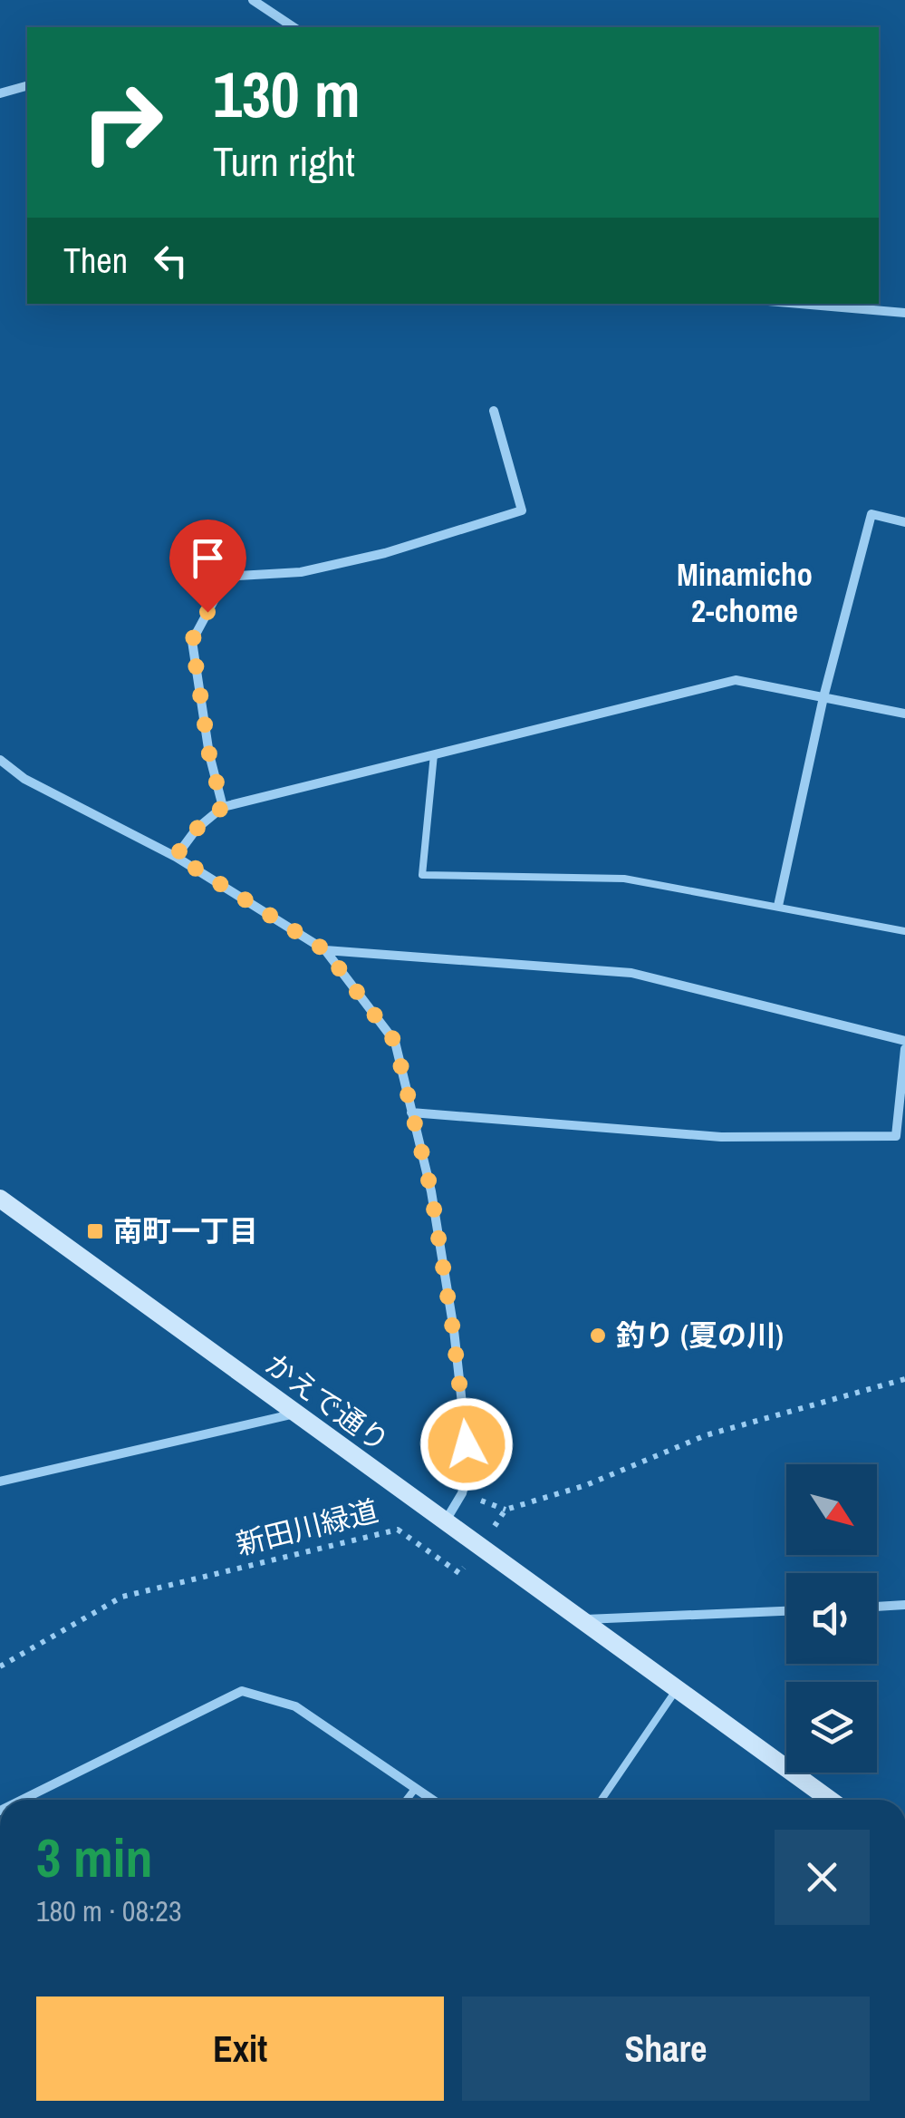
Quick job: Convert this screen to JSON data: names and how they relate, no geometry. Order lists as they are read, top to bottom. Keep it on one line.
{"streets":{"street":["かえで通り"],"path":["新田川緑道"]},"crossings":[["かえで通り","新田川緑道"]],"districts":["Minamicho 2-chome"],"places":{"transit":["南町一丁目"],"other":["釣り (夏の川)"]},"north":"bottom right","page":{"turn":["130 m","Turn right"],"then":"Then","heading":["3 min","180 m · 08:23"],"buttons":["Exit","Share"]}}
